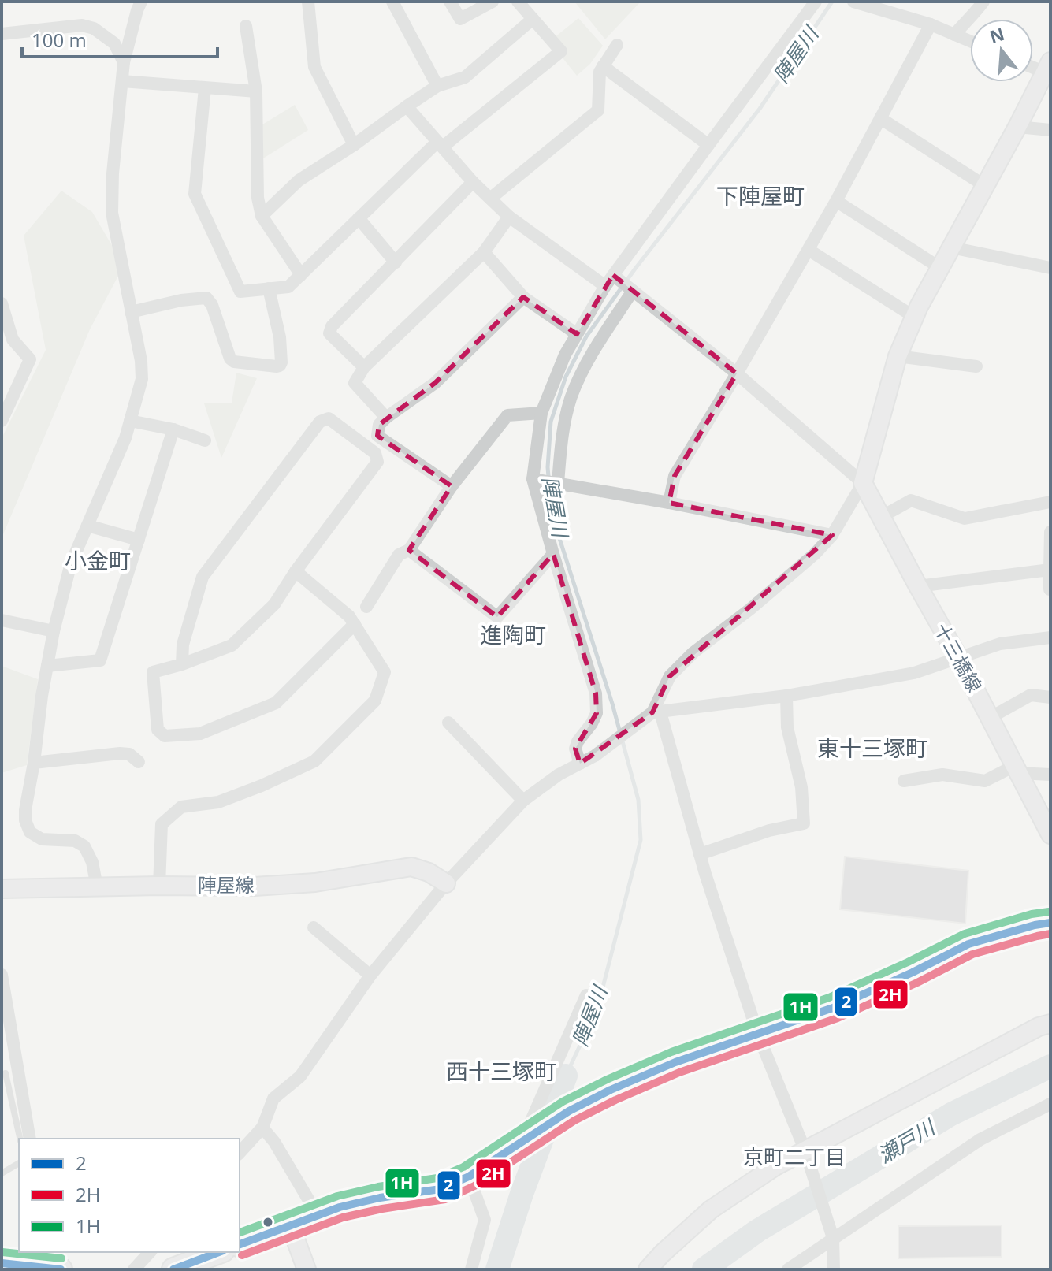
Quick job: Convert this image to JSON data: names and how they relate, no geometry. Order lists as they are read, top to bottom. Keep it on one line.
{"streets":{"street":["十三橋線","陣屋線"]},"districts":["下陣屋町","小金町","進陶町","東十三塚町","西十三塚町","京町二丁目"],"water":["陣屋川","瀬戸川"],"lines":["transit line 1H","transit line 2","transit line 2H"],"legend":["2","2H","1H"],"scale_bar":"100 m","north":"top"}
